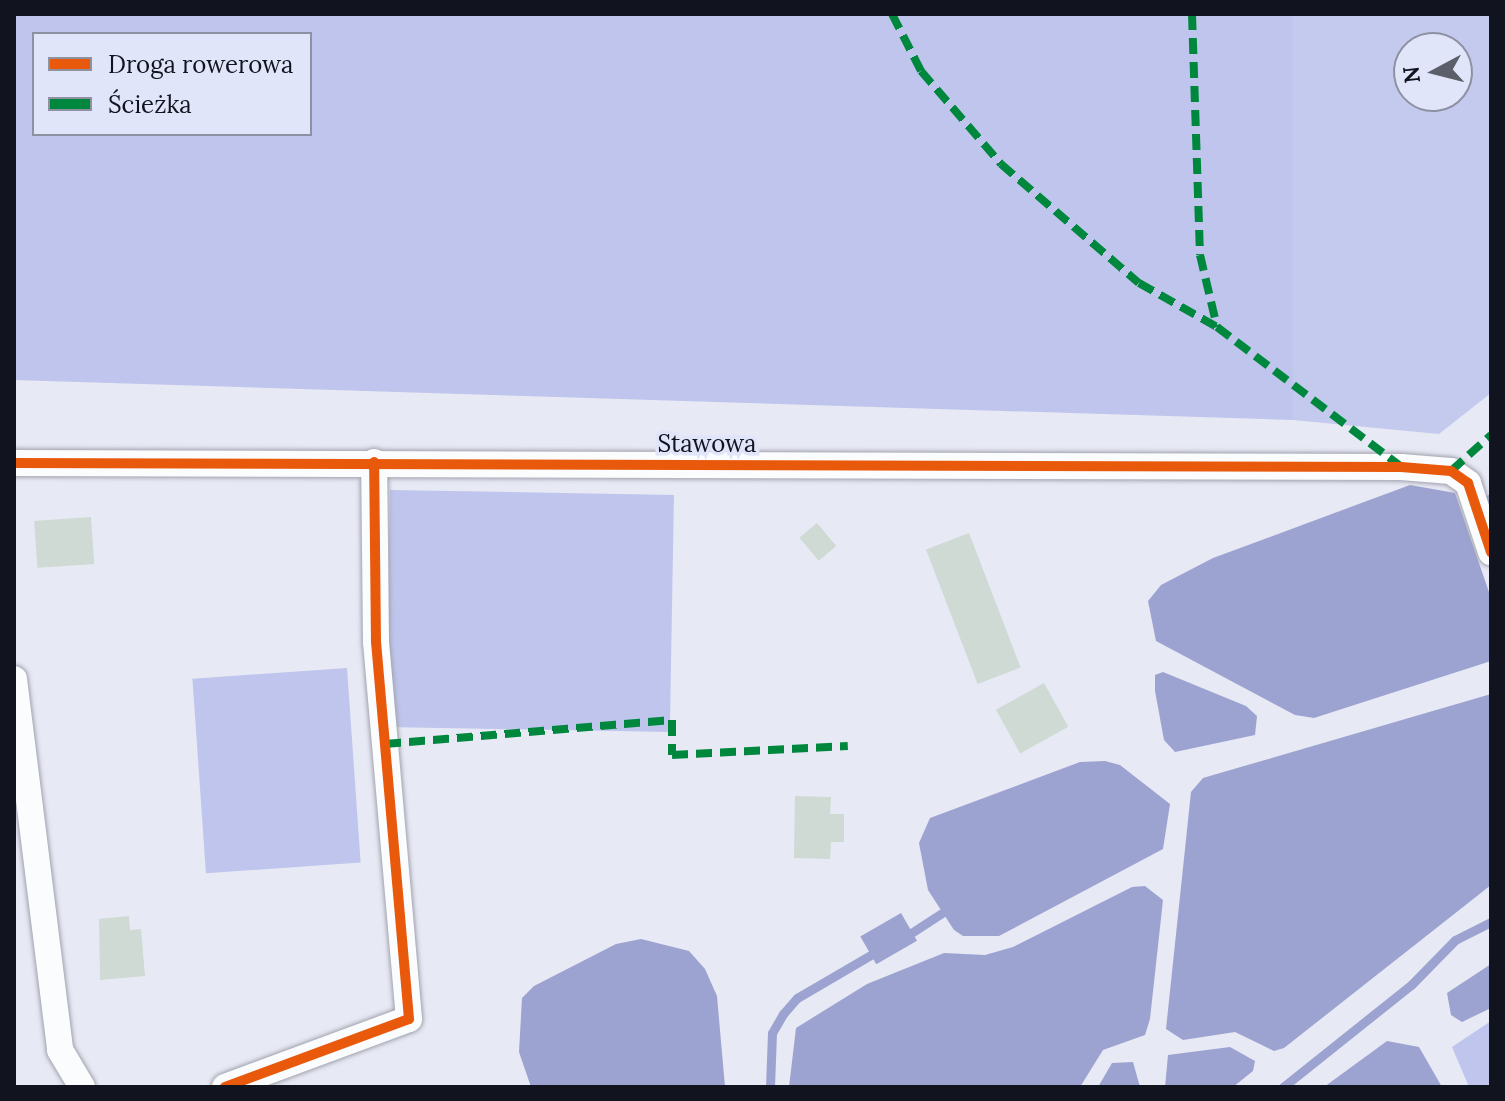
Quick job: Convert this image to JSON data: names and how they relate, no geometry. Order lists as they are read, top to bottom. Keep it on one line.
{"streets":{"street":["Stawowa"]},"legend":["Droga rowerowa","Ścieżka"],"north":"left"}
